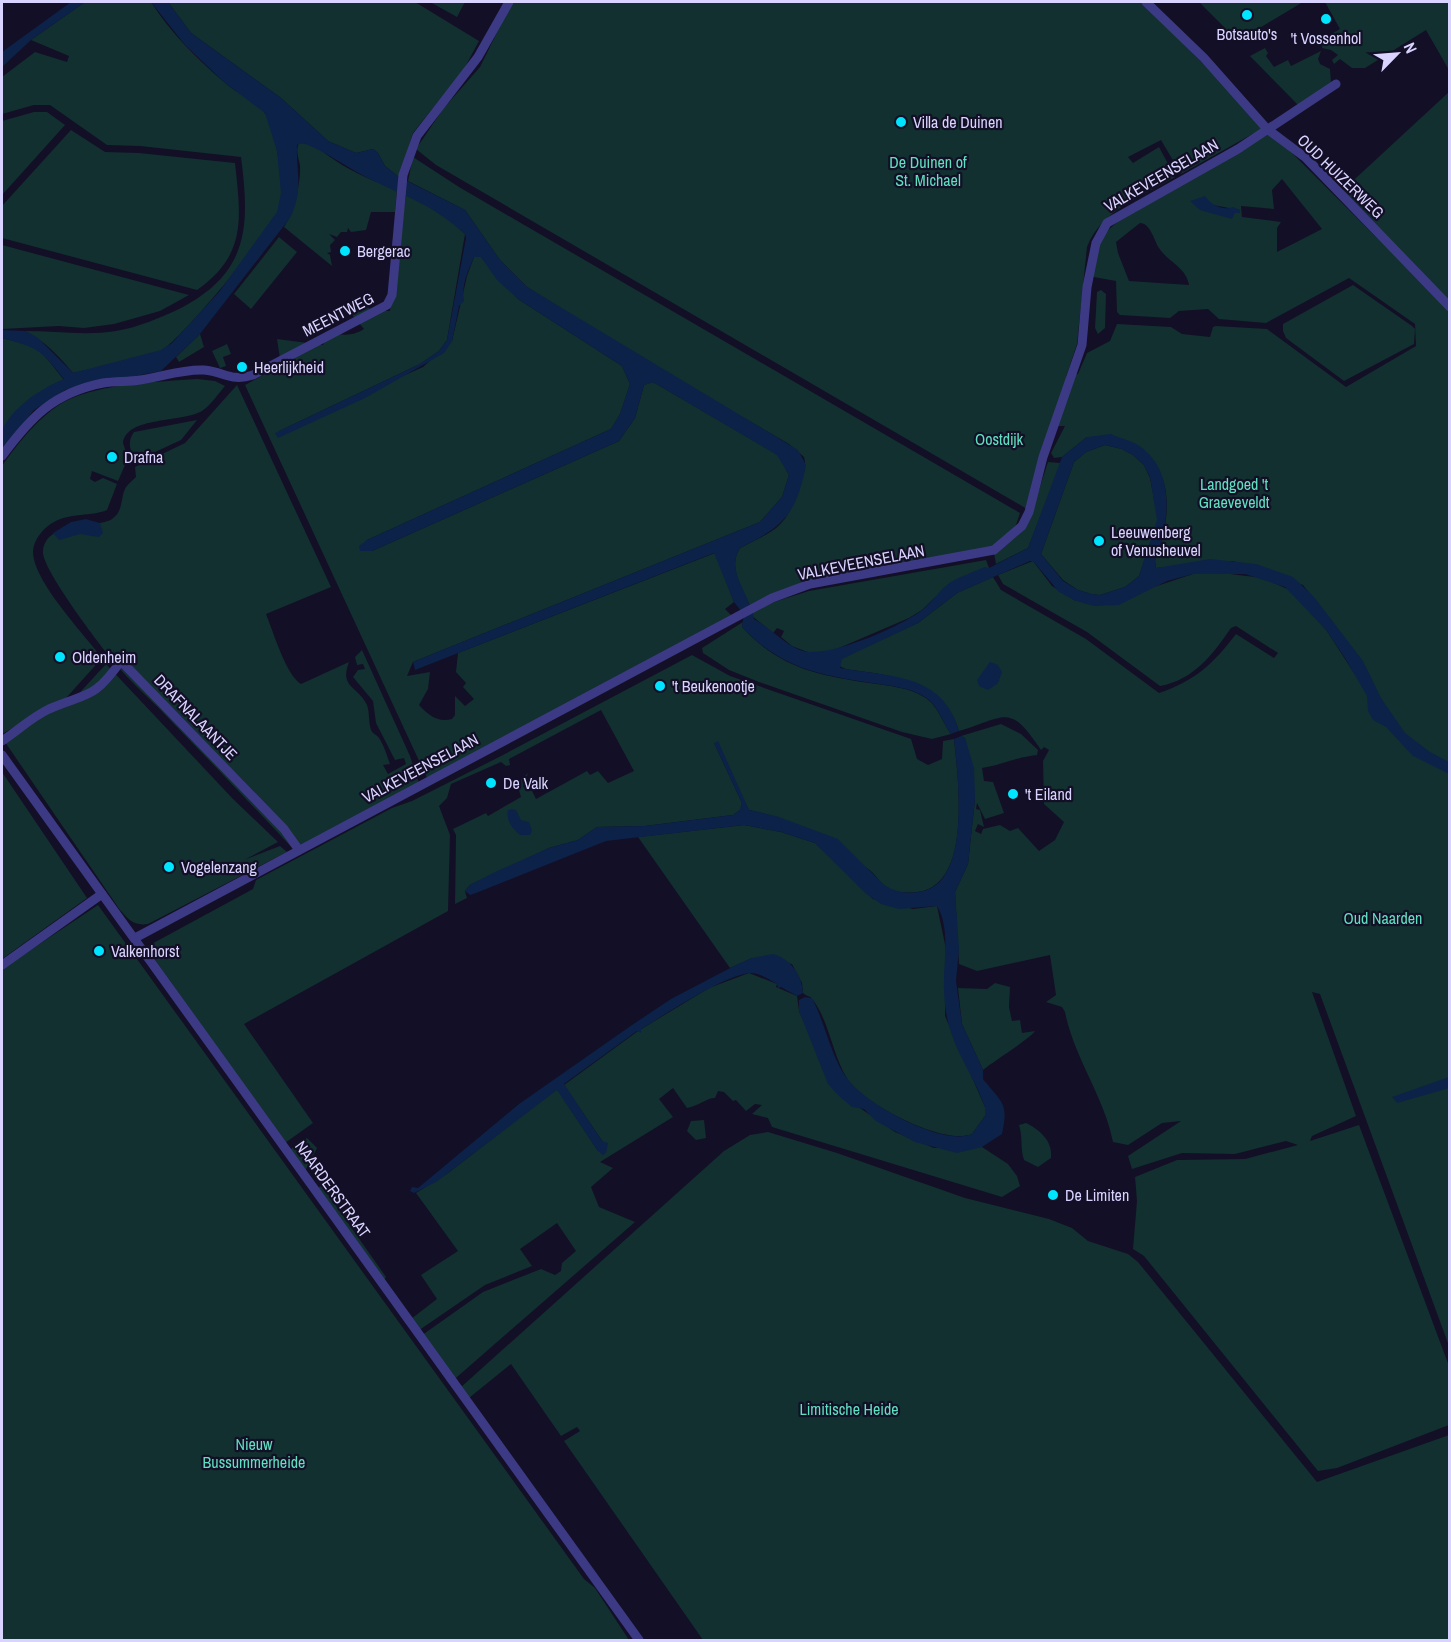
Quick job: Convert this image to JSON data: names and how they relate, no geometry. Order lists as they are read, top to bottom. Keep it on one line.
{"streets":{"street":["VALKEVEENSELAAN","OUD HUIZERWEG","MEENTWEG","DRAFNALAANTJE","NAARDERSTRAAT"]},"crossings":[["VALKEVEENSELAAN","OUD HUIZERWEG"],["VALKEVEENSELAAN","DRAFNALAANTJE"],["VALKEVEENSELAAN","NAARDERSTRAAT"]],"parks":["De Duinen of St. Michael","Oostdijk","Landgoed 't Graeveveldt","Oud Naarden","Limitische Heide","Nieuw Bussummerheide"],"places":["Botsauto's","'t Vossenhol","Villa de Duinen","Bergerac","Heerlijkheid","Drafna","Leeuwenberg of Venusheuvel","Oldenheim","'t Beukenootje","De Valk","'t Eiland","Vogelenzang","Valkenhorst","De Limiten"],"north":"top right"}
